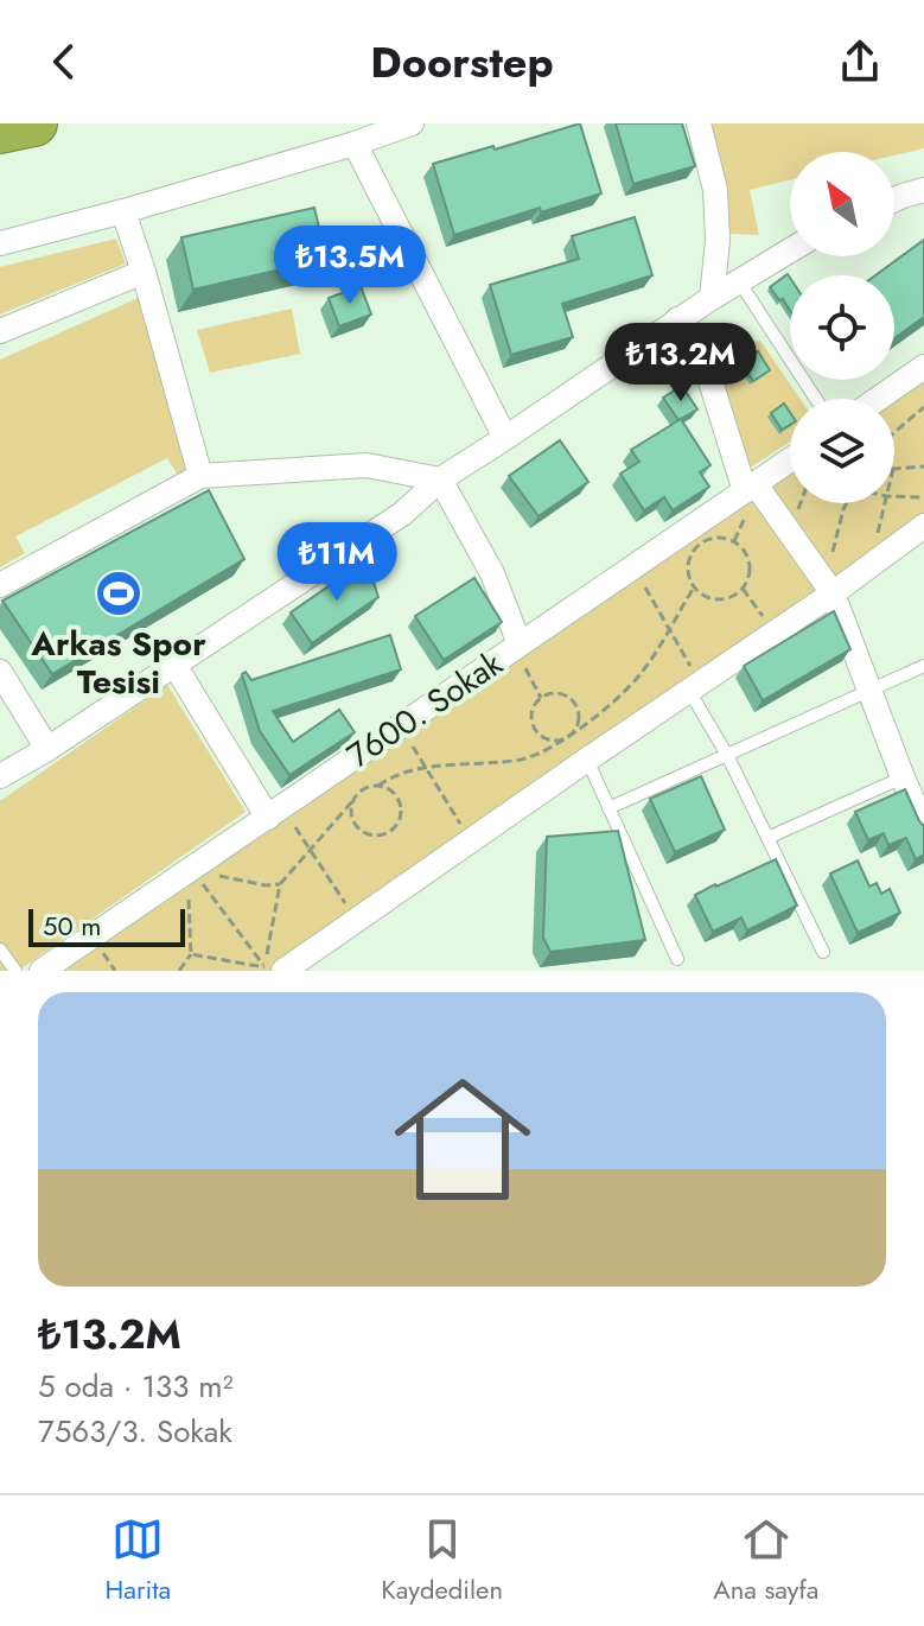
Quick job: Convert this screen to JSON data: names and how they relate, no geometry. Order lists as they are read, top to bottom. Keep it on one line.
{"streets":{"street":["7600. Sokak"]},"places":{"sports":["Arkas Spor Tesisi"]},"scale_bar":"50 m","north":"top left","page":{"header":"Doorstep","price":["₺13.5M","₺13.2M","₺11M"],"scale":"50 m","list":[{"name":"₺13.2M","note":"5 oda · 133 m² · 7563/3. Sokak"}],"tabs":["Harita","Kaydedilen","Ana sayfa"]}}
